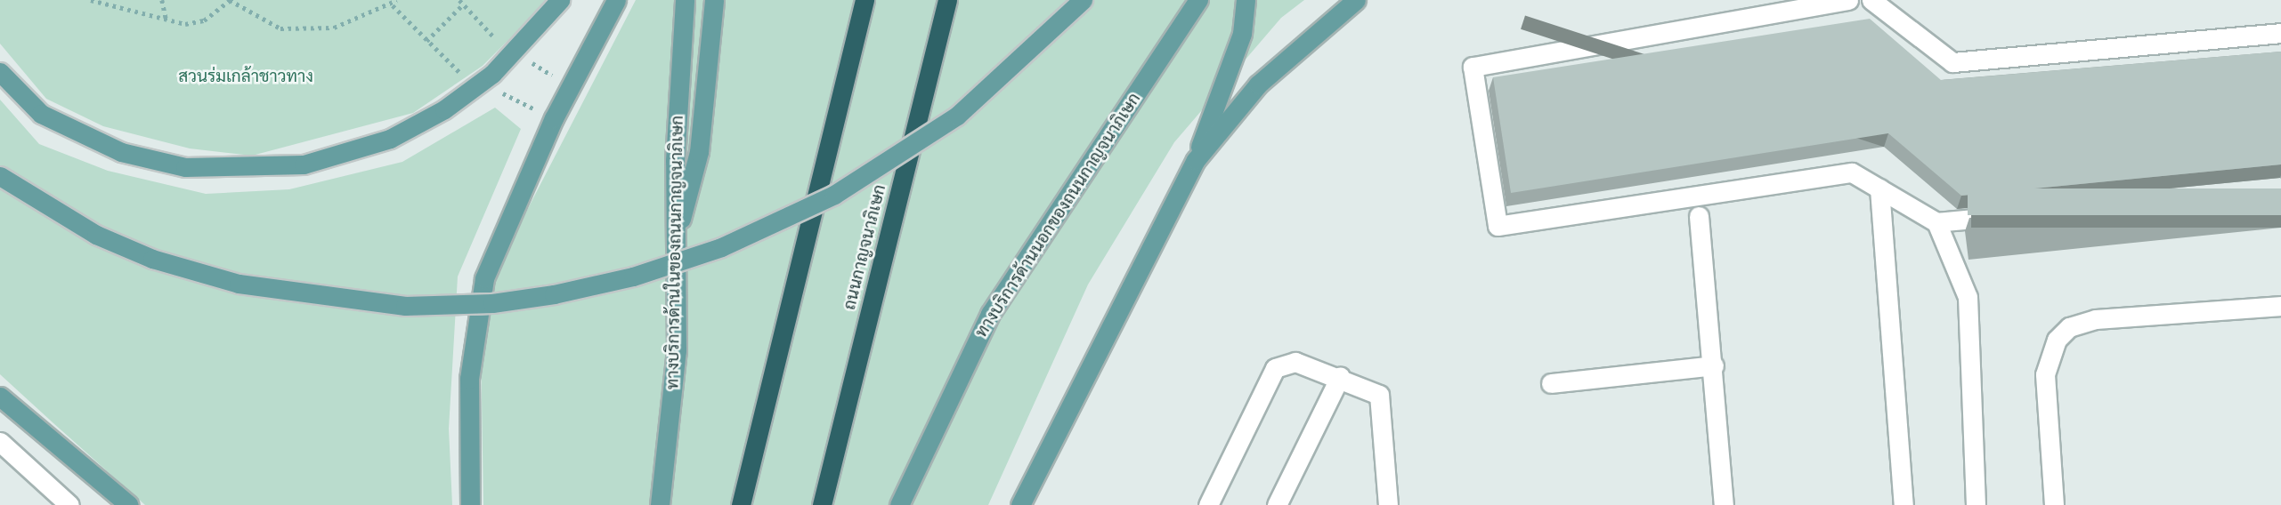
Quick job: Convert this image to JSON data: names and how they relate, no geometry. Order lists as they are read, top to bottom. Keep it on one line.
{"streets":{"highway":["ถนนกาญจนาภิเษก"],"main road":["ทางบริการด้านนอกของถนนกาญจนาภิเษก","ทางบริการด้านในของถนนกาญจนาภิเษก"]},"parks":["สวนร่มเกล้าชาวทาง"]}
